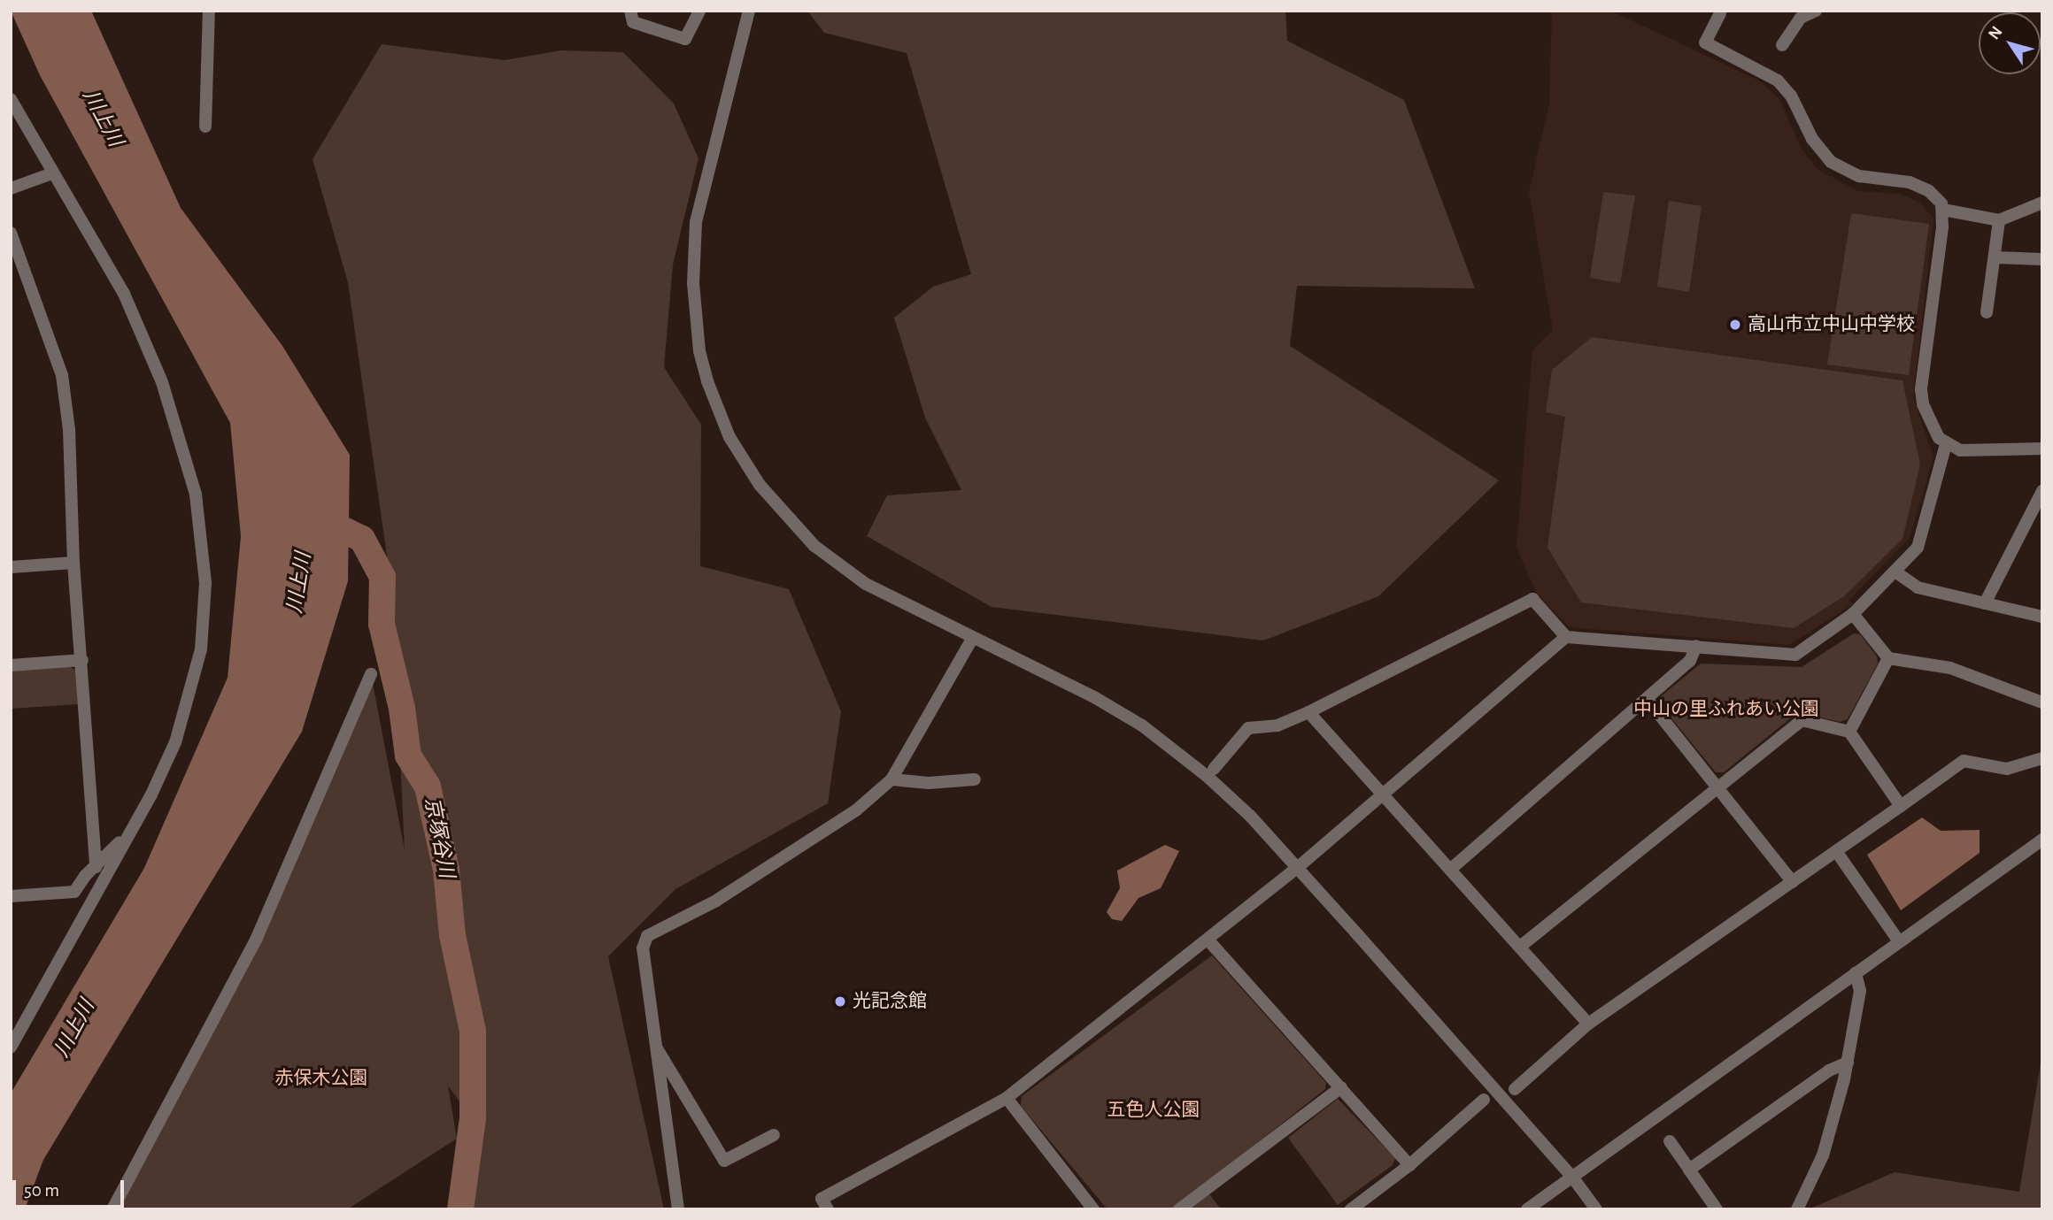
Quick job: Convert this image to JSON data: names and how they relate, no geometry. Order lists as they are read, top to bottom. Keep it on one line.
{"water":["川上川","京塚谷川"],"parks":["中山の里ふれあい公園","赤保木公園","五色人公園"],"places":["高山市立中山中学校","光記念館"],"scale_bar":"50 m","north":"top left"}
